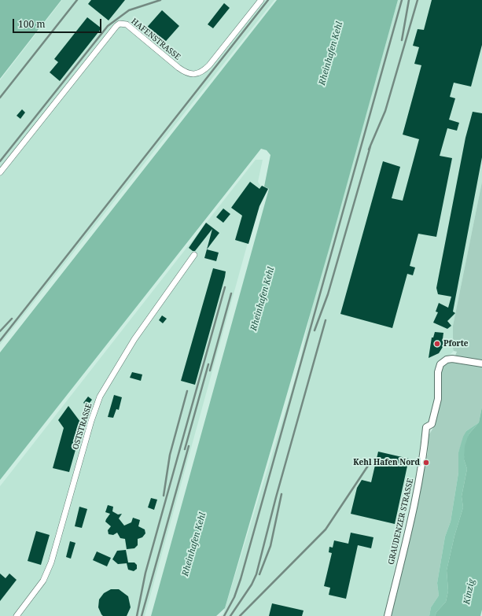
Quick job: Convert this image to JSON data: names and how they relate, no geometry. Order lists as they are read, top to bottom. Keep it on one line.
{"streets":{"street":["HAFENSTRASSE","OSTSTRASSE","GRAUDENZER STRASSE"]},"water":["Rheinhafen Kehl","Kinzig"],"places":["Pforte","Kehl Hafen Nord"],"scale_bar":"100 m"}
